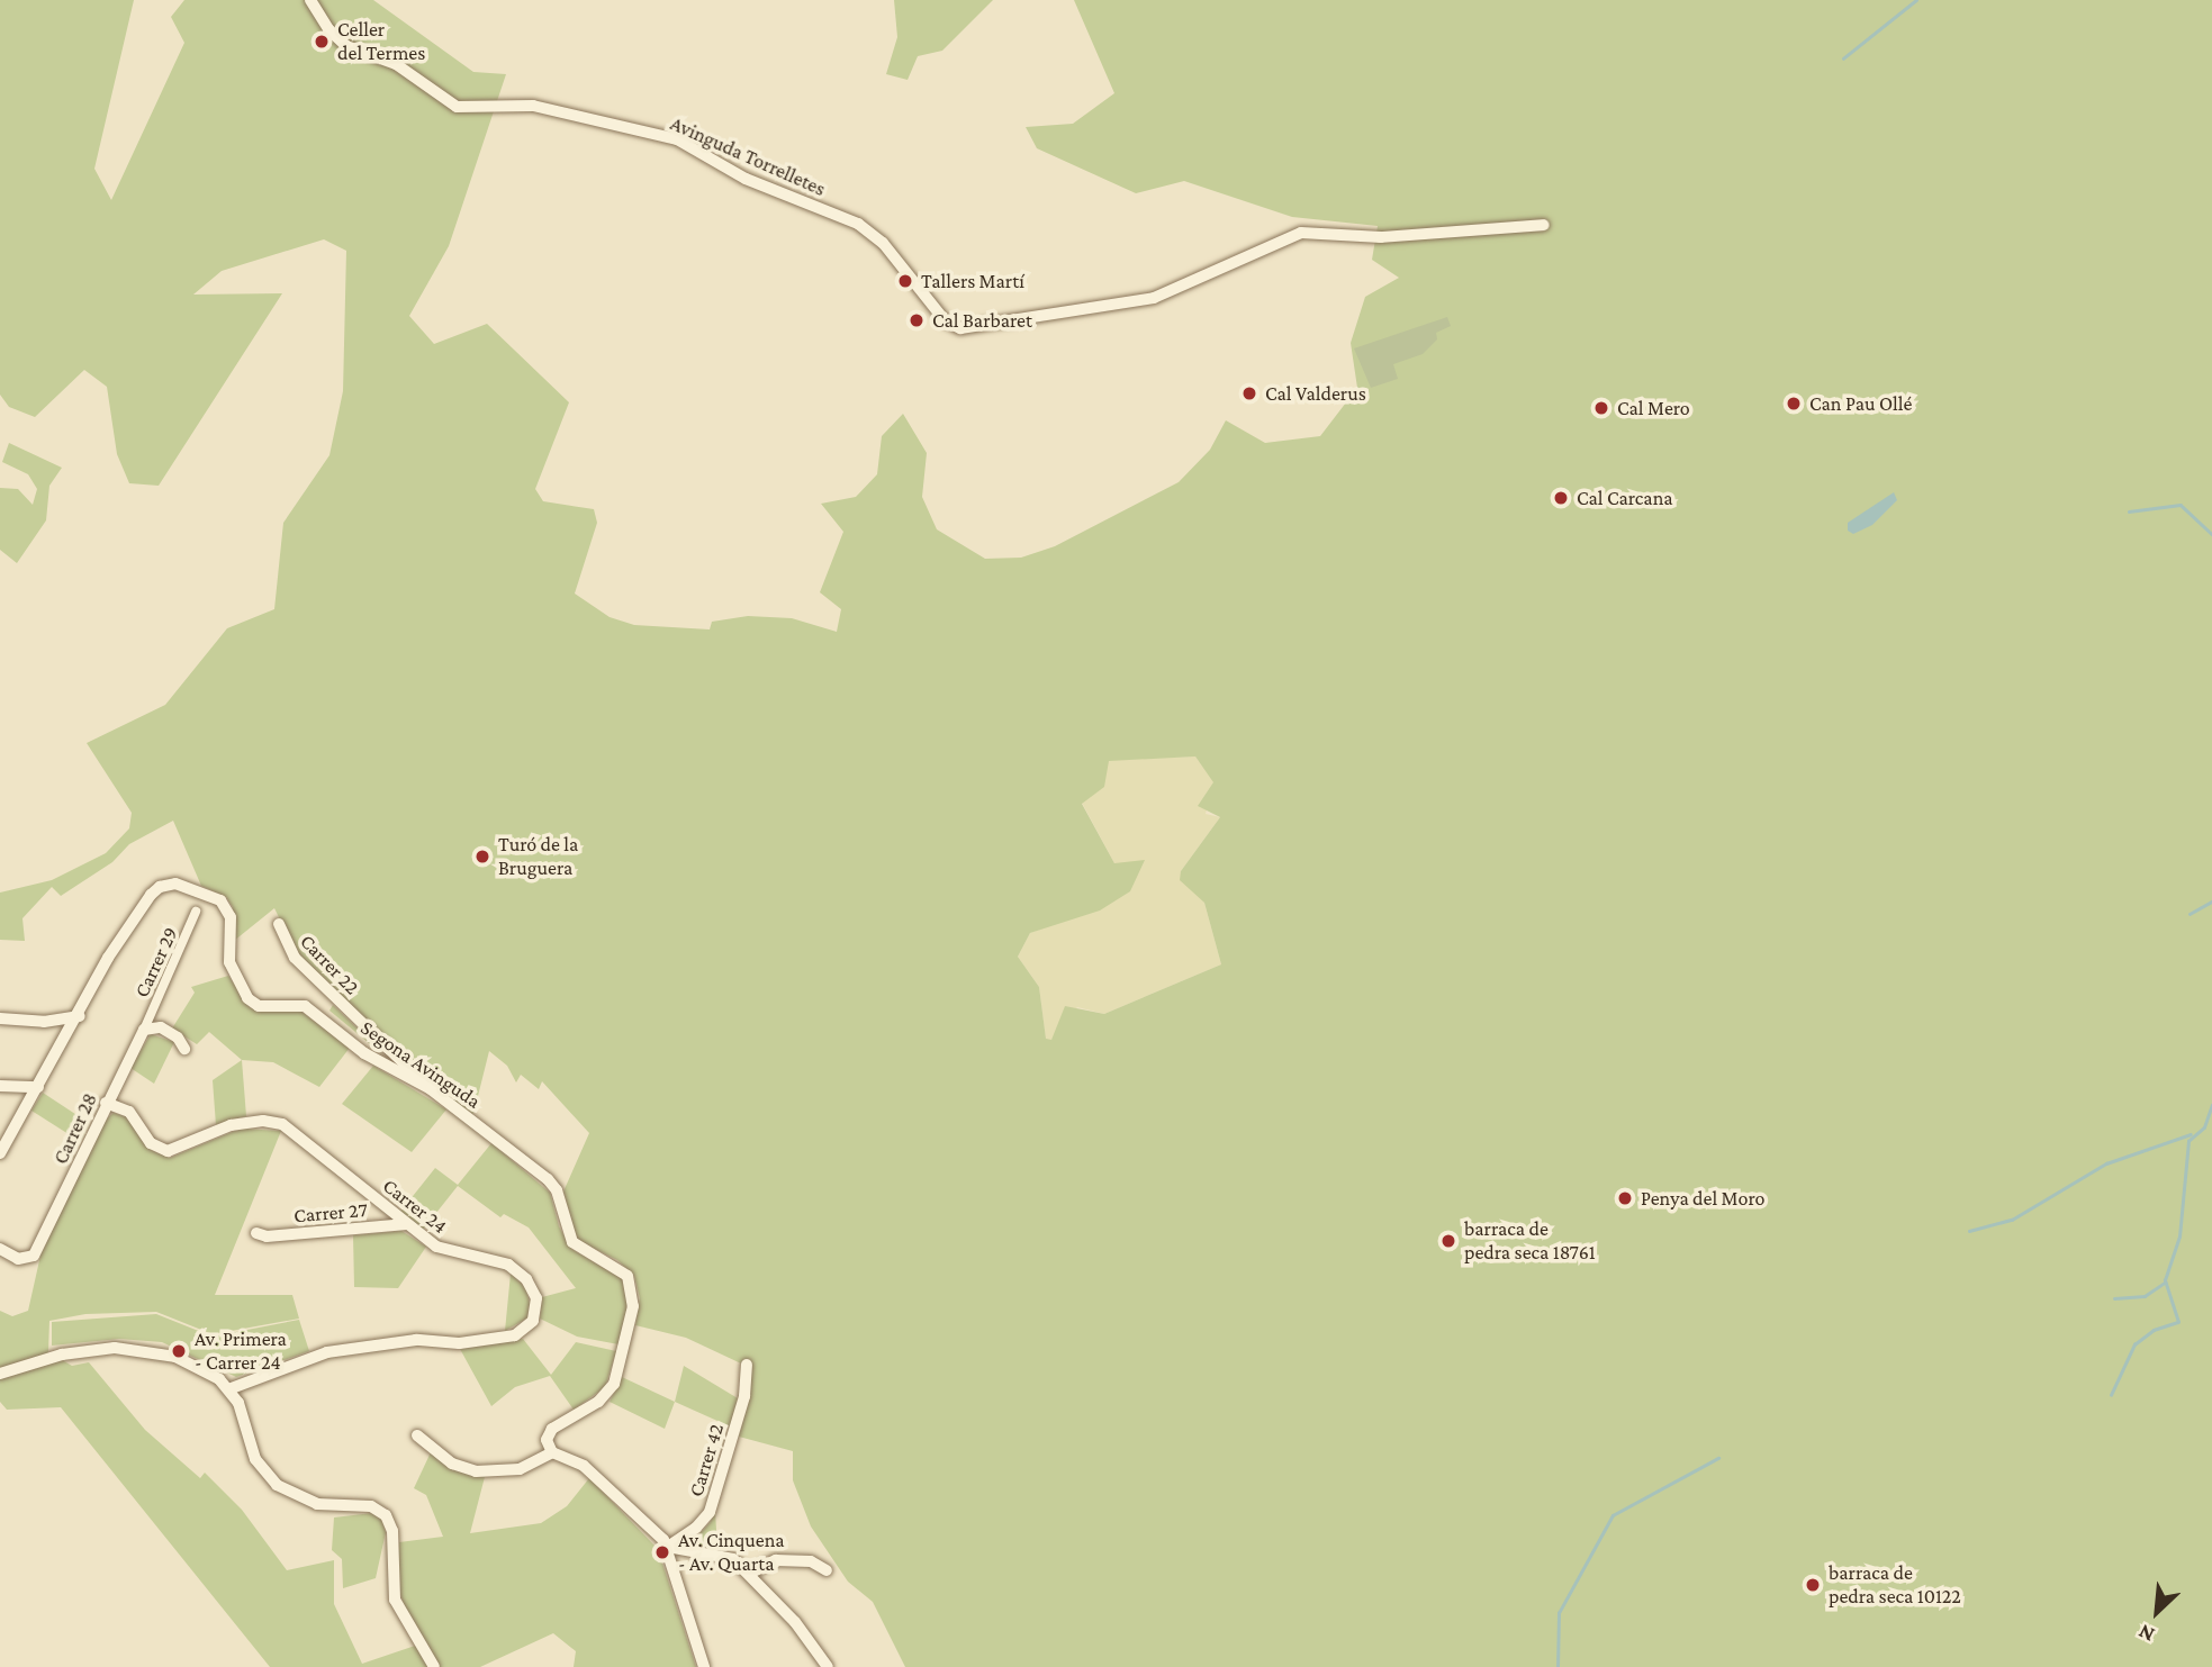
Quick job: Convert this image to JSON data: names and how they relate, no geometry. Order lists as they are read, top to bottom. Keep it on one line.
{"streets":{"street":["Avinguda Torrelletes","Carrer 29","Carrer 22","Segona Avinguda","Carrer 28","Carrer 24","Carrer 27","Carrer 42"]},"crossings":[["Carrer 29","Carrer 28"],["Carrer 22","Segona Avinguda"],["Carrer 28","Carrer 24"],["Carrer 24","Carrer 27"]],"places":["Celler del Termes","Tallers Martí","Cal Barbaret","Cal Valderus","Can Pau Ollé","Cal Mero","Cal Carcana","Turó de la Bruguera","Penya del Moro","barraca de pedra seca 18761","Av. Primera - Carrer 24","Av. Cinquena - Av. Quarta","barraca de pedra seca 10122"],"north":"bottom left"}
